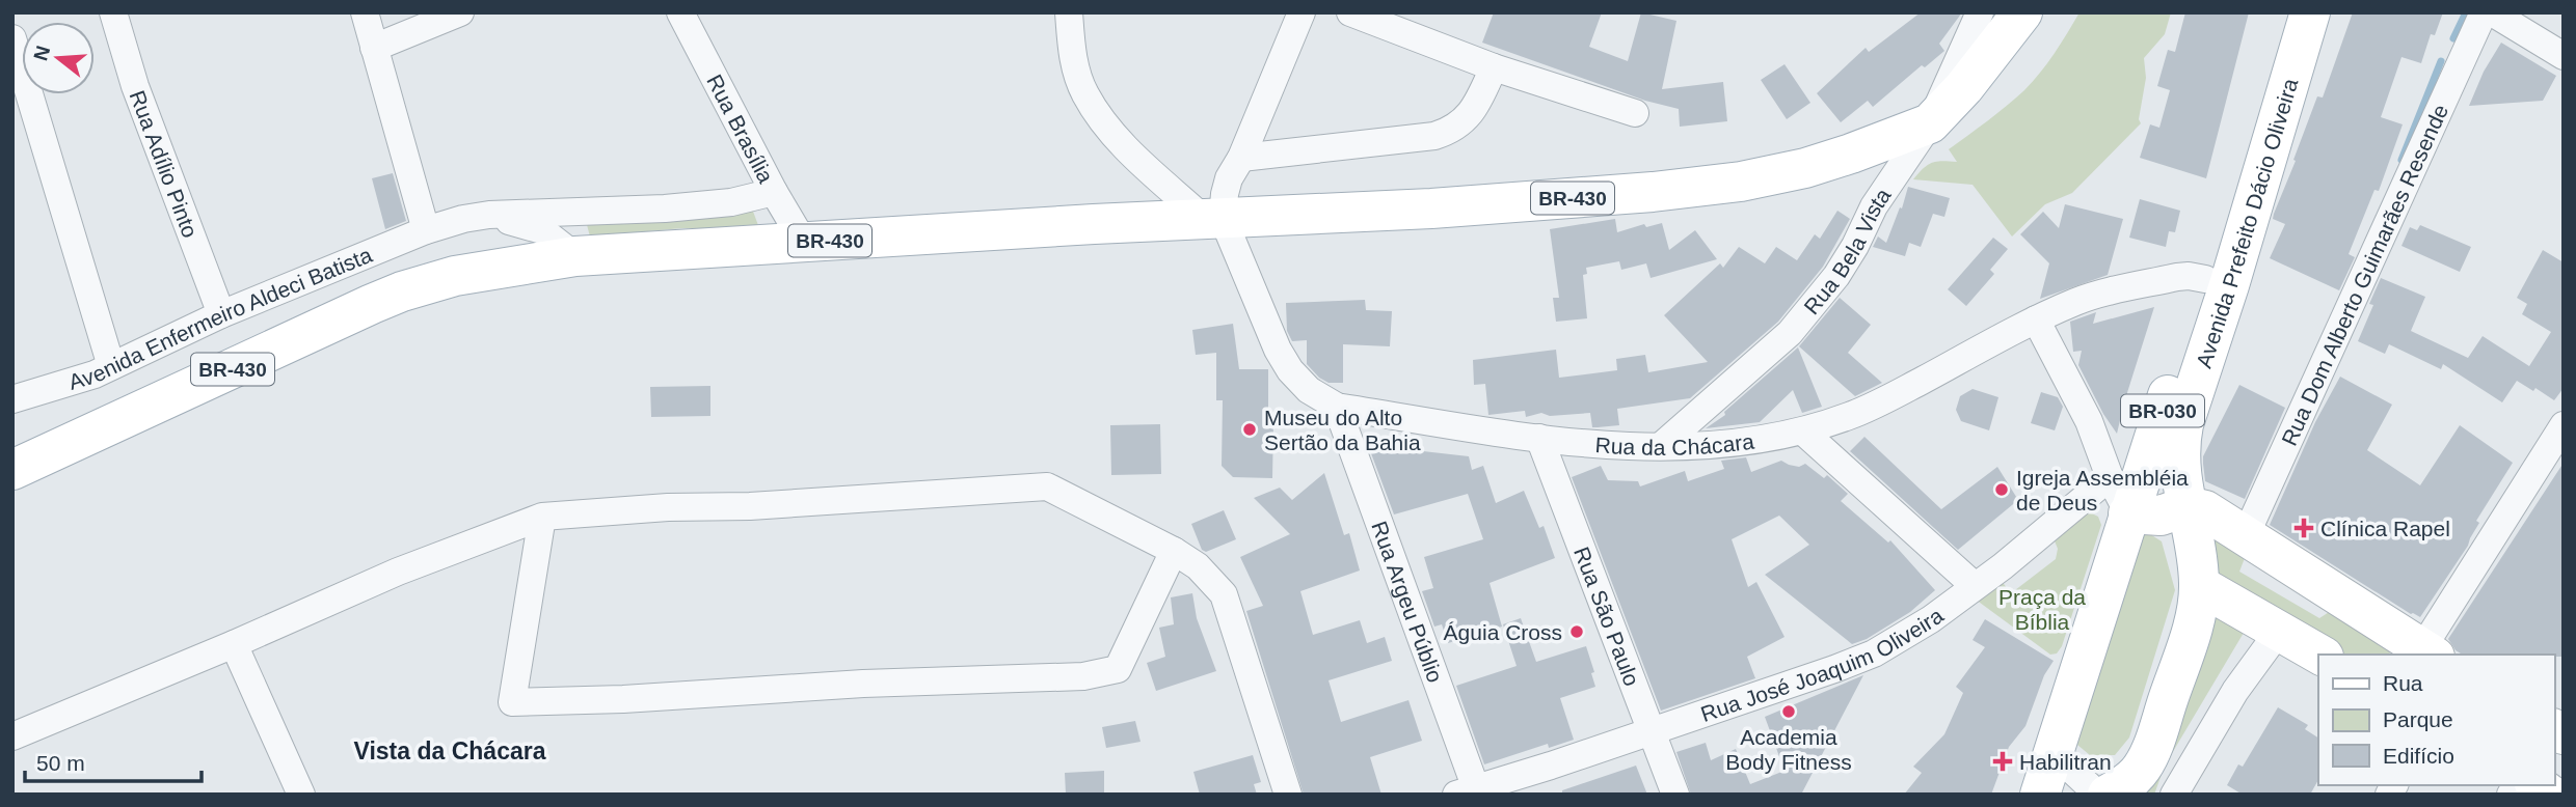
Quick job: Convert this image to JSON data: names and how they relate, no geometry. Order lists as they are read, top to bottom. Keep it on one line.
{"streets":{"main road":["BR-430","Avenida Prefeito Dácio Oliveira","BR-030"],"street":["Rua Brasília","Rua Adílio Pinto","Rua Bela Vista","Rua Dom Alberto Guimarães Resende","Avenida Enfermeiro Aldeci Batista","Rua da Chácara","Rua Argeu Públio","Rua São Paulo","Rua José Joaquim Oliveira"]},"crossings":[["Rua Brasília","BR-430"],["Rua Brasília","Avenida Enfermeiro Aldeci Batista"],["Rua Adílio Pinto","Avenida Enfermeiro Aldeci Batista"],["BR-430","Rua Bela Vista"],["BR-430","Rua da Chácara"],["Avenida Prefeito Dácio Oliveira","Rua da Chácara"],["Rua Bela Vista","Rua da Chácara"],["Rua da Chácara","Rua Argeu Públio"],["Rua da Chácara","Rua São Paulo"],["Rua Argeu Públio","Rua José Joaquim Oliveira"],["Rua São Paulo","Rua José Joaquim Oliveira"]],"districts":["Vista da Chácara"],"parks":["Praça da Bíblia"],"places":{"other":["Museu do Alto Sertão da Bahia","Igreja Assembléia de Deus","Águia Cross","Academia Body Fitness"],"health":["Clínica Rapel","Habilitran"]},"legend":["Rua","Parque","Edifício"],"scale_bar":"50 m","north":"left"}
